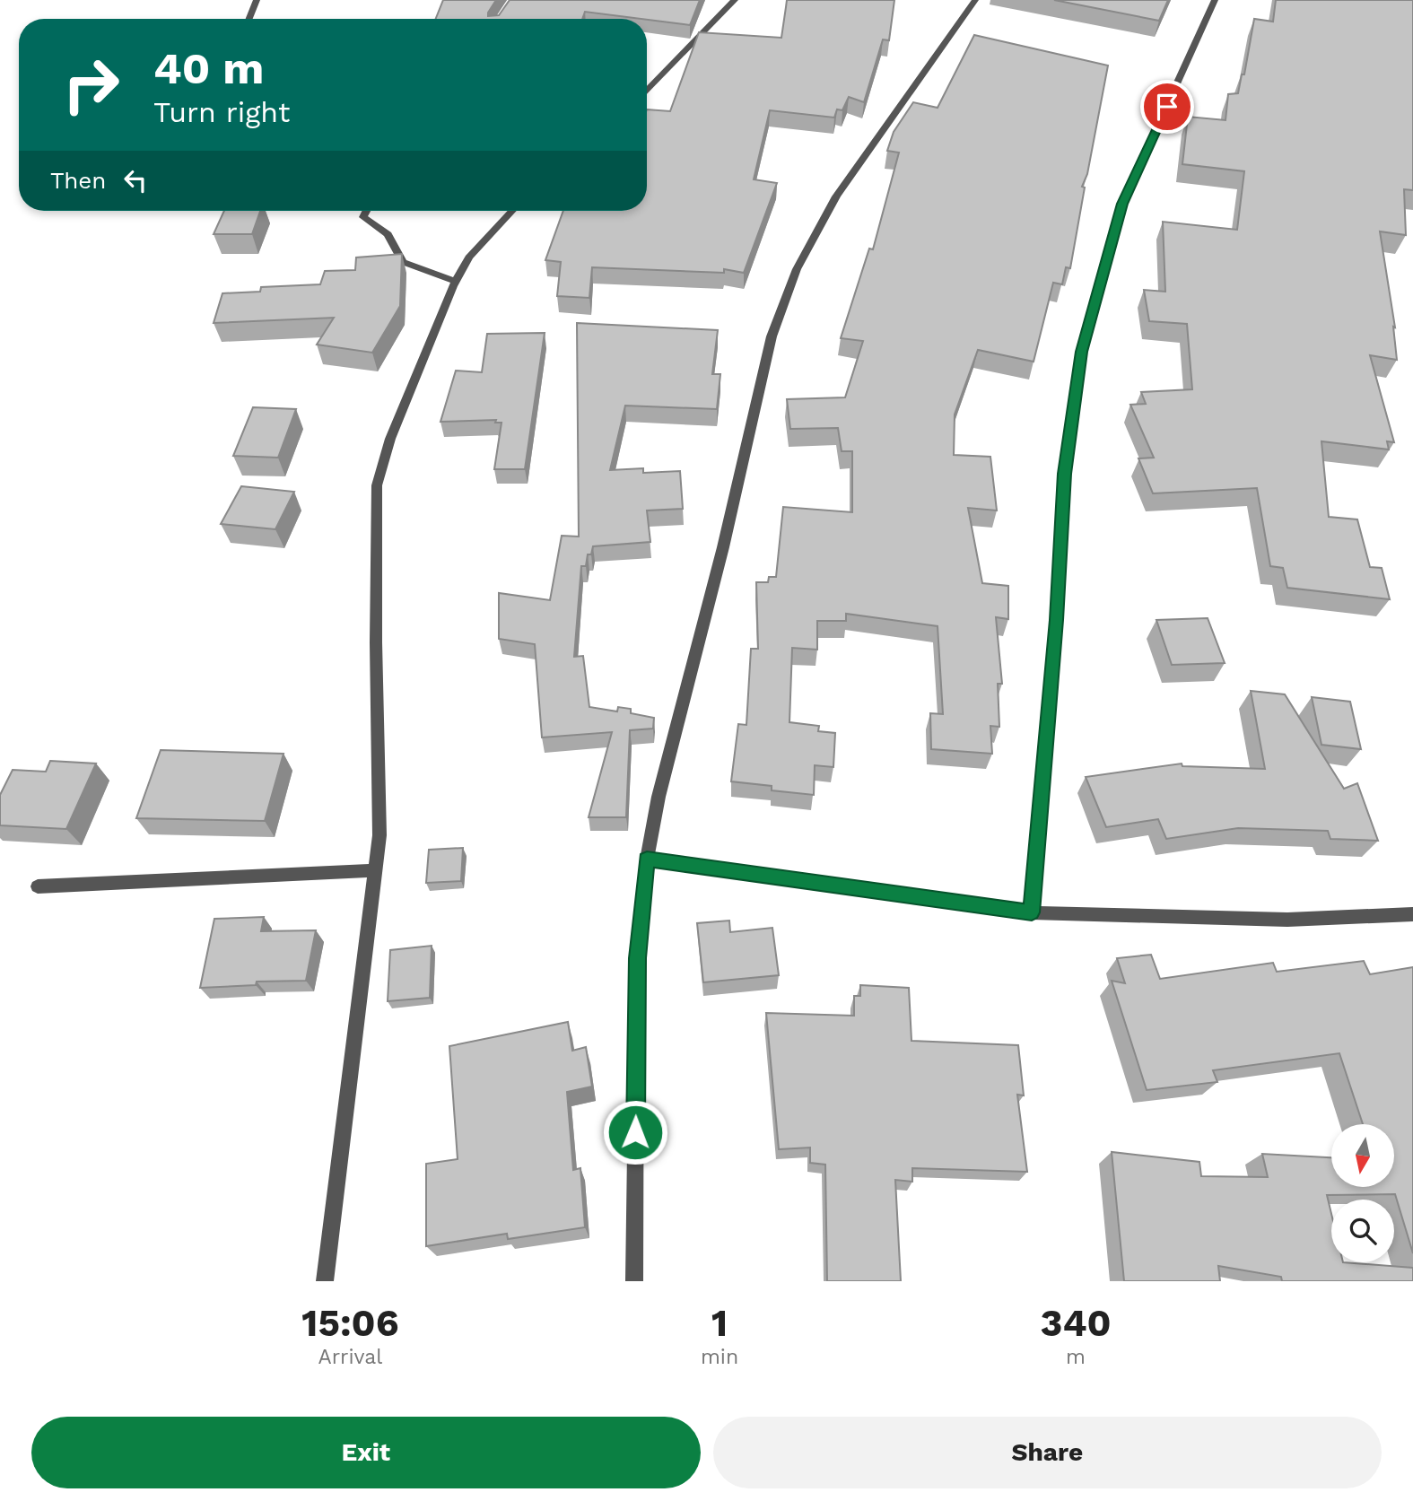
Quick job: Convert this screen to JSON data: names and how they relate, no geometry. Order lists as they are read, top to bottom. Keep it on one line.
{"north":"bottom","page":{"turn":["40 m","Turn right"],"then":"Then","eta":["15:06","Arrival","1","min","340","m"],"buttons":["Exit","Share"]}}
